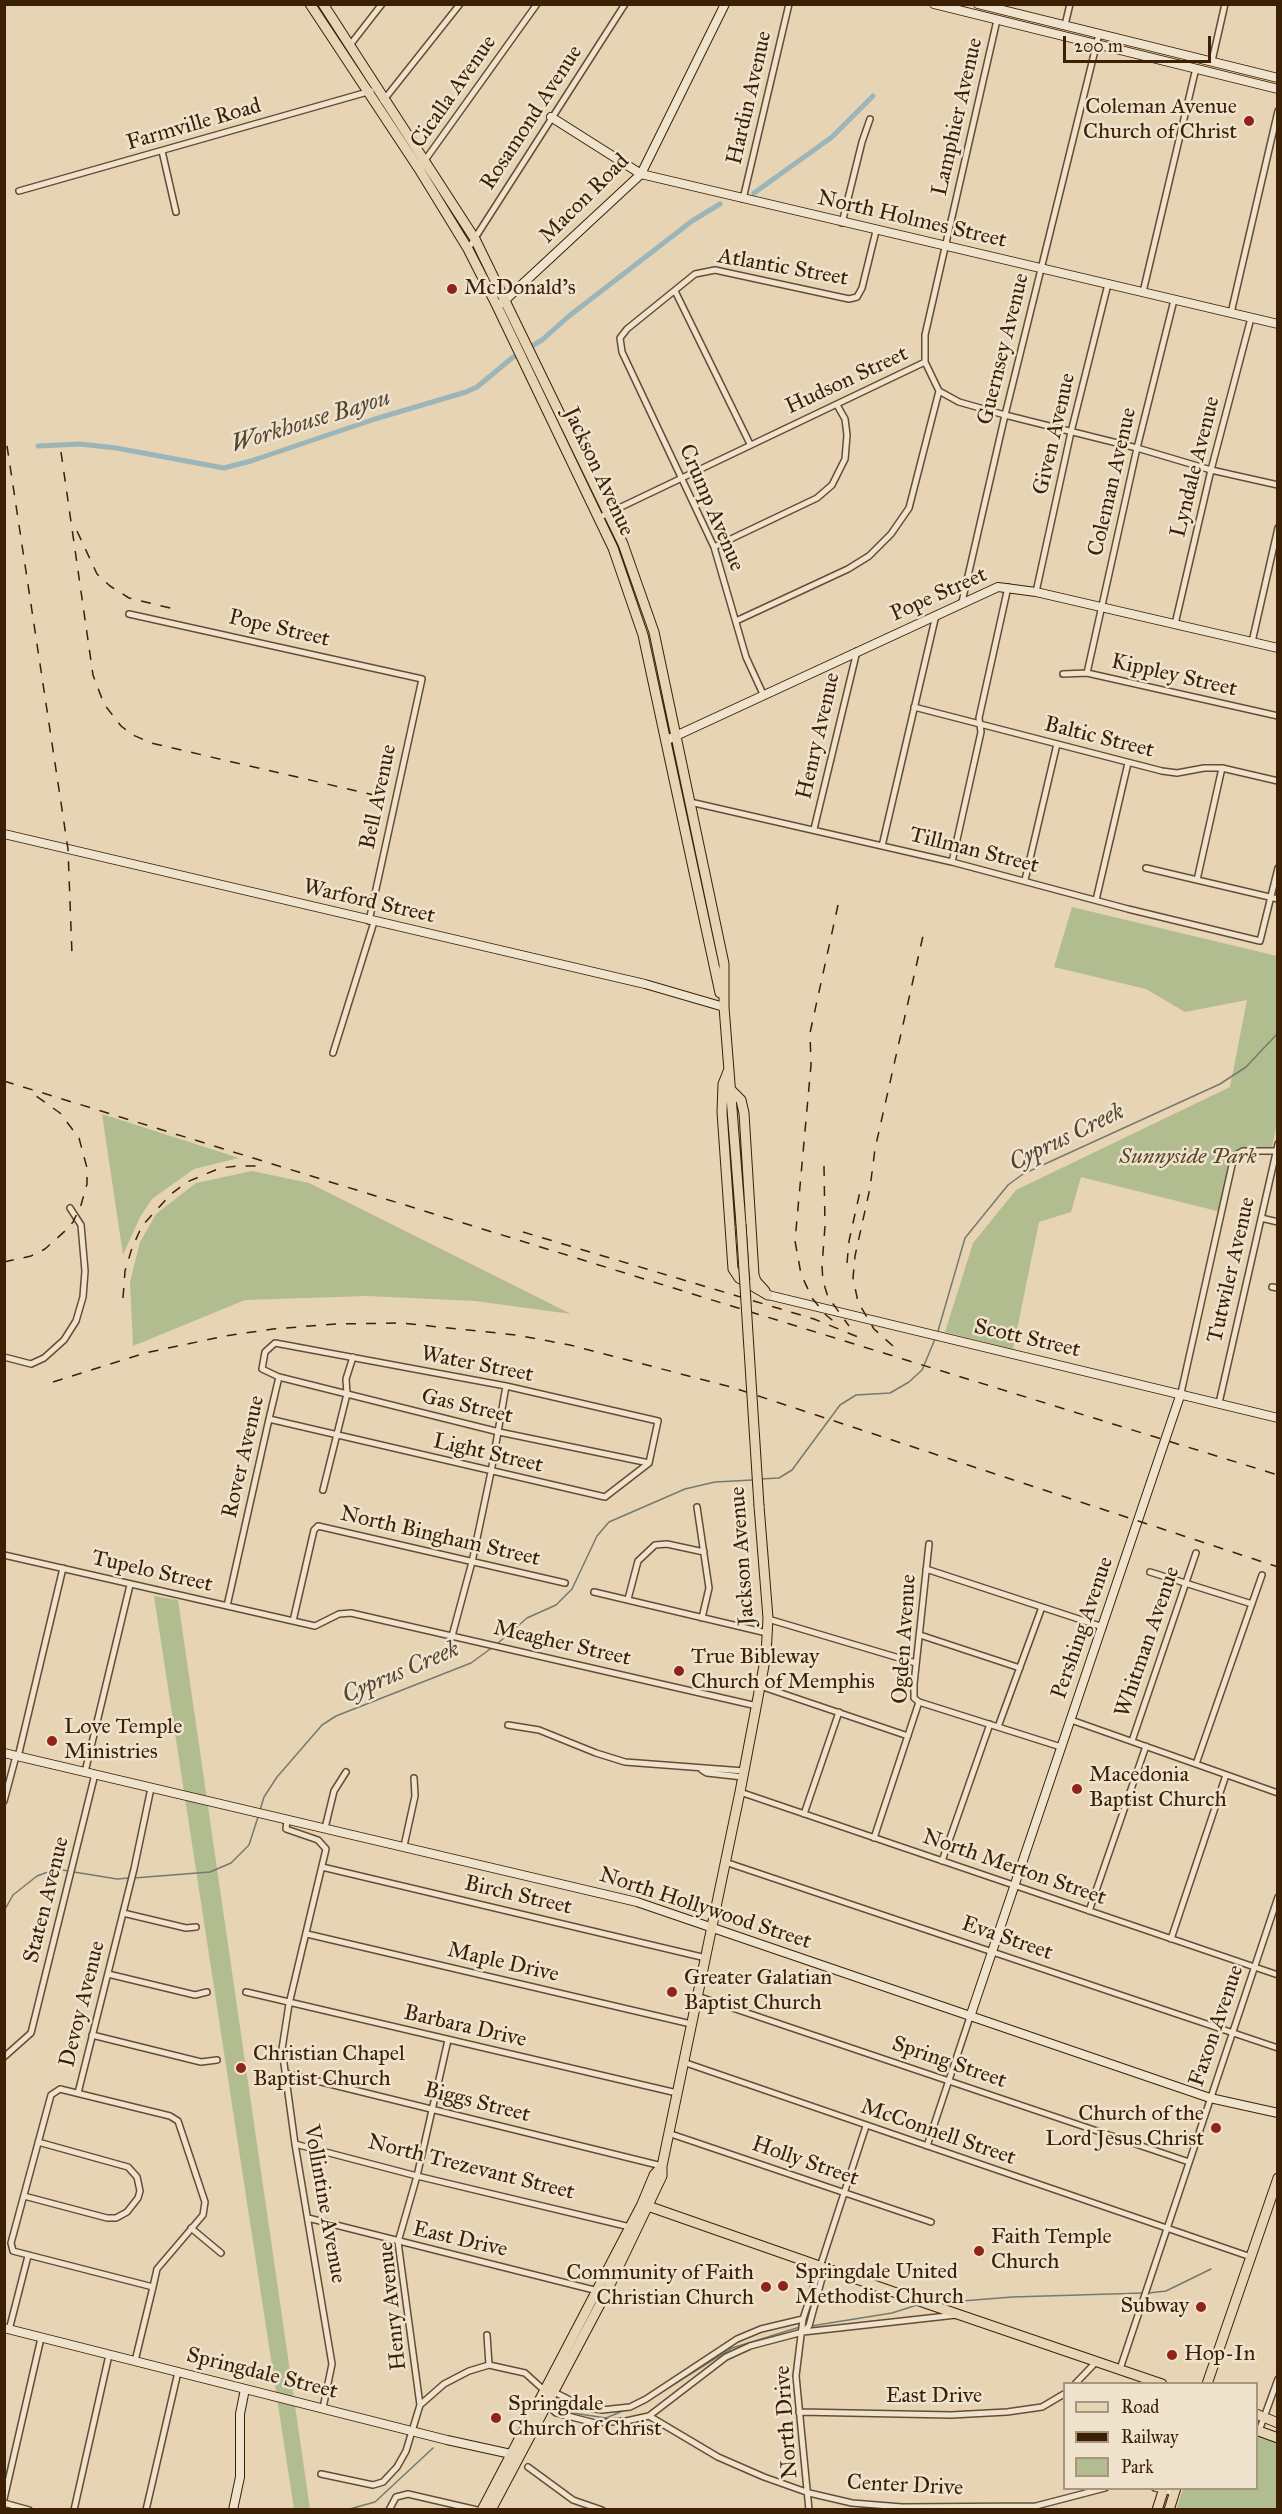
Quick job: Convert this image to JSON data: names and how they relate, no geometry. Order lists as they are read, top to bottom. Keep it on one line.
{"streets":{"main road":["Macon Road","North Holmes Street","Jackson Avenue","Pope Street","Warford Street","Scott Street","Pershing Avenue","North Hollywood Street","Springdale Street"],"street":["Cicalla Avenue","Hardin Avenue","Lamphier Avenue","Rosamond Avenue","Farmville Road","Atlantic Street","Guernsey Avenue","Hudson Street","Given Avenue","Lyndale Avenue","Coleman Avenue","Crump Avenue","Kippley Street","Henry Avenue","Baltic Street","Bell Avenue","Tillman Street","Tutwiler Avenue","Water Street","Gas Street","Light Street","Rover Avenue","North Bingham Street","Tupelo Street","Ogden Avenue","Whitman Avenue","Meagher Street","North Merton Street","Birch Street","Staten Avenue","Eva Street","Maple Drive","Devoy Avenue","Faxon Avenue","Barbara Drive","Spring Street","Biggs Street","McConnell Street","Holly Street","North Trezevant Street","Vollintine Avenue","East Drive","North Drive","Center Drive"]},"crossings":[["Cicalla Avenue","Jackson Avenue"],["Hardin Avenue","North Holmes Street"],["Lamphier Avenue","North Holmes Street"],["Lamphier Avenue","Hudson Street"],["Rosamond Avenue","North Holmes Street"],["Rosamond Avenue","Jackson Avenue"],["Farmville Road","Jackson Avenue"],["Macon Road","North Holmes Street"],["Macon Road","Jackson Avenue"],["North Holmes Street","Atlantic Street"],["North Holmes Street","Guernsey Avenue"],["North Holmes Street","Given Avenue"],["North Holmes Street","Lyndale Avenue"],["North Holmes Street","Coleman Avenue"],["Atlantic Street","Crump Avenue"],["Guernsey Avenue","Pope Street"],["Hudson Street","Jackson Avenue"],["Hudson Street","Crump Avenue"],["Given Avenue","Pope Street"],["Lyndale Avenue","Pope Street"],["Jackson Avenue","Pope Street"],["Jackson Avenue","Tillman Street"],["Jackson Avenue","Warford Street"],["Jackson Avenue","Meagher Street"],["Jackson Avenue","North Merton Street"],["Jackson Avenue","Birch Street"],["Jackson Avenue","North Hollywood Street"],["Jackson Avenue","Eva Street"],["Jackson Avenue","Maple Drive"],["Jackson Avenue","Barbara Drive"],["Jackson Avenue","Spring Street"],["Jackson Avenue","Biggs Street"],["Jackson Avenue","McConnell Street"],["Jackson Avenue","Holly Street"],["Jackson Avenue","North Trezevant Street"],["Jackson Avenue","East Drive"],["Jackson Avenue","Springdale Street"],["Coleman Avenue","Pope Street"],["Coleman Avenue","Kippley Street"],["Crump Avenue","Pope Street"],["Pope Street","Henry Avenue"],["Pope Street","Bell Avenue"],["Henry Avenue","Tillman Street"],["Henry Avenue","Barbara Drive"],["Henry Avenue","Biggs Street"],["Henry Avenue","North Trezevant Street"],["Henry Avenue","East Drive"],["Henry Avenue","Springdale Street"],["Bell Avenue","Warford Street"],["Tutwiler Avenue","Scott Street"],["Tutwiler Avenue","Pershing Avenue"],["Scott Street","Pershing Avenue"],["Water Street","Gas Street"],["Water Street","Light Street"],["Water Street","Rover Avenue"],["Gas Street","Light Street"],["Gas Street","Rover Avenue"],["Light Street","Rover Avenue"],["Rover Avenue","Tupelo Street"],["North Bingham Street","Tupelo Street"],["North Bingham Street","Meagher Street"],["Tupelo Street","Meagher Street"],["Pershing Avenue","North Merton Street"],["Pershing Avenue","North Hollywood Street"],["Pershing Avenue","Eva Street"],["Pershing Avenue","Spring Street"],["Pershing Avenue","McConnell Street"],["Ogden Avenue","North Merton Street"],["North Merton Street","Faxon Avenue"],["Birch Street","Vollintine Avenue"],["Staten Avenue","North Hollywood Street"],["North Hollywood Street","Devoy Avenue"],["North Hollywood Street","Faxon Avenue"],["North Hollywood Street","Vollintine Avenue"],["Eva Street","Faxon Avenue"],["Maple Drive","Vollintine Avenue"],["Faxon Avenue","Spring Street"],["Faxon Avenue","McConnell Street"],["Barbara Drive","Vollintine Avenue"],["Biggs Street","Vollintine Avenue"],["McConnell Street","North Drive"],["Holly Street","North Drive"],["North Trezevant Street","Vollintine Avenue"],["Vollintine Avenue","East Drive"],["Vollintine Avenue","Springdale Street"],["East Drive","North Drive"],["North Drive","Center Drive"]],"water":["Workhouse Bayou","Cyprus Creek"],"parks":["Sunnyside Park"],"places":["Coleman Avenue Church of Christ","McDonald's","True Bibleway Church of Memphis","Love Temple Ministries","Macedonia Baptist Church","Greater Galatian Baptist Church","Christian Chapel Baptist Church","Church of the Lord Jesus Christ","Faith Temple Church","Springdale United Methodist Church","Community of Faith Christian Church","Subway","Hop-In","Springdale Church of Christ"],"legend":["Road","Railway","Park"],"scale_bar":"200 m"}
